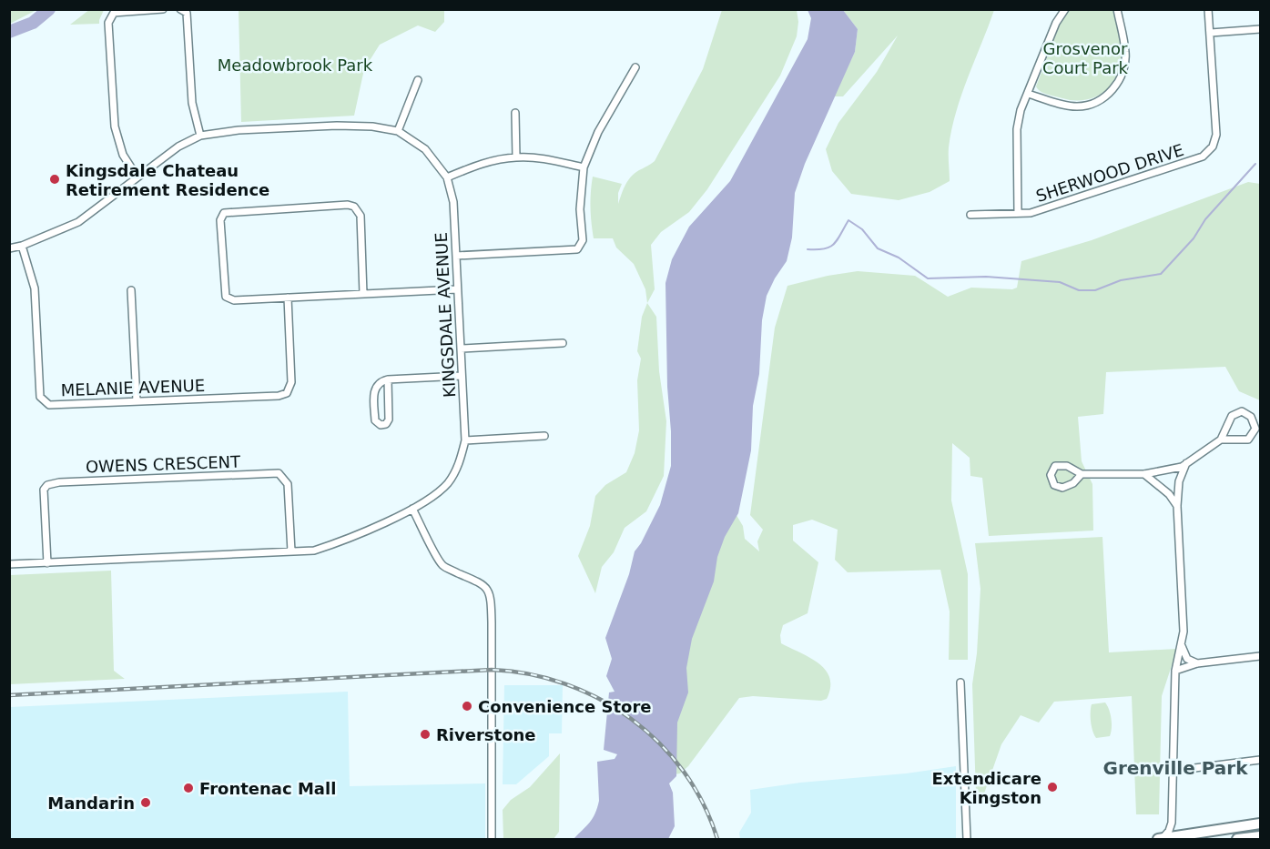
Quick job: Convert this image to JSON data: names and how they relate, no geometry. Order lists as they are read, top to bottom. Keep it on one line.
{"streets":{"street":["SHERWOOD DRIVE","KINGSDALE AVENUE","MELANIE AVENUE","OWENS CRESCENT"]},"crossings":[["KINGSDALE AVENUE","MELANIE AVENUE"],["KINGSDALE AVENUE","OWENS CRESCENT"]],"districts":["Grenville Park"],"parks":["Grosvenor Court Park","Meadowbrook Park"],"places":["Kingsdale Chateau Retirement Residence","Convenience Store","Riverstone","Extendicare Kingston","Frontenac Mall","Mandarin"]}
